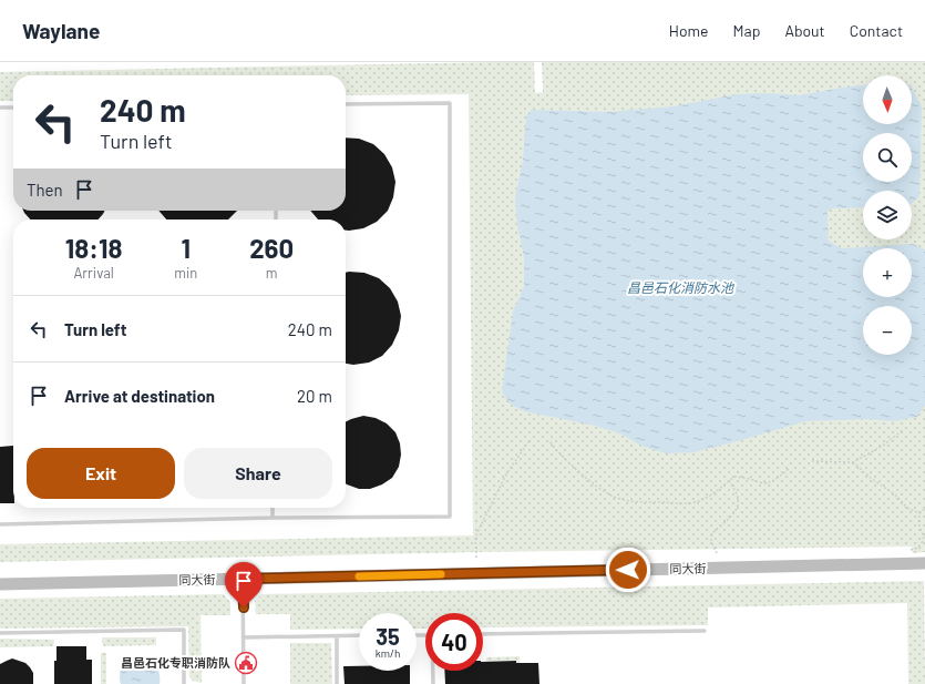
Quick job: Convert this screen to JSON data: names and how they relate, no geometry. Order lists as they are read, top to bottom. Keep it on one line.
{"streets":{"street":["同大街"]},"water":["昌邑石化消防水池"],"places":{"public building":["昌邑石化专职消防队"]},"north":"bottom","page":{"header":"Waylane","nav":["Home","Map","About","Contact"],"map_buttons":["+","−"],"turn":["240 m","Turn left"],"then":"Then","eta":["18:18","Arrival","1","min","260","m"],"list":[{"name":"Turn left","value":"240 m"},{"name":"Arrive at destination","value":"20 m"}],"buttons":["Exit","Share"],"speed":"35 km/h","limit":"40"}}
